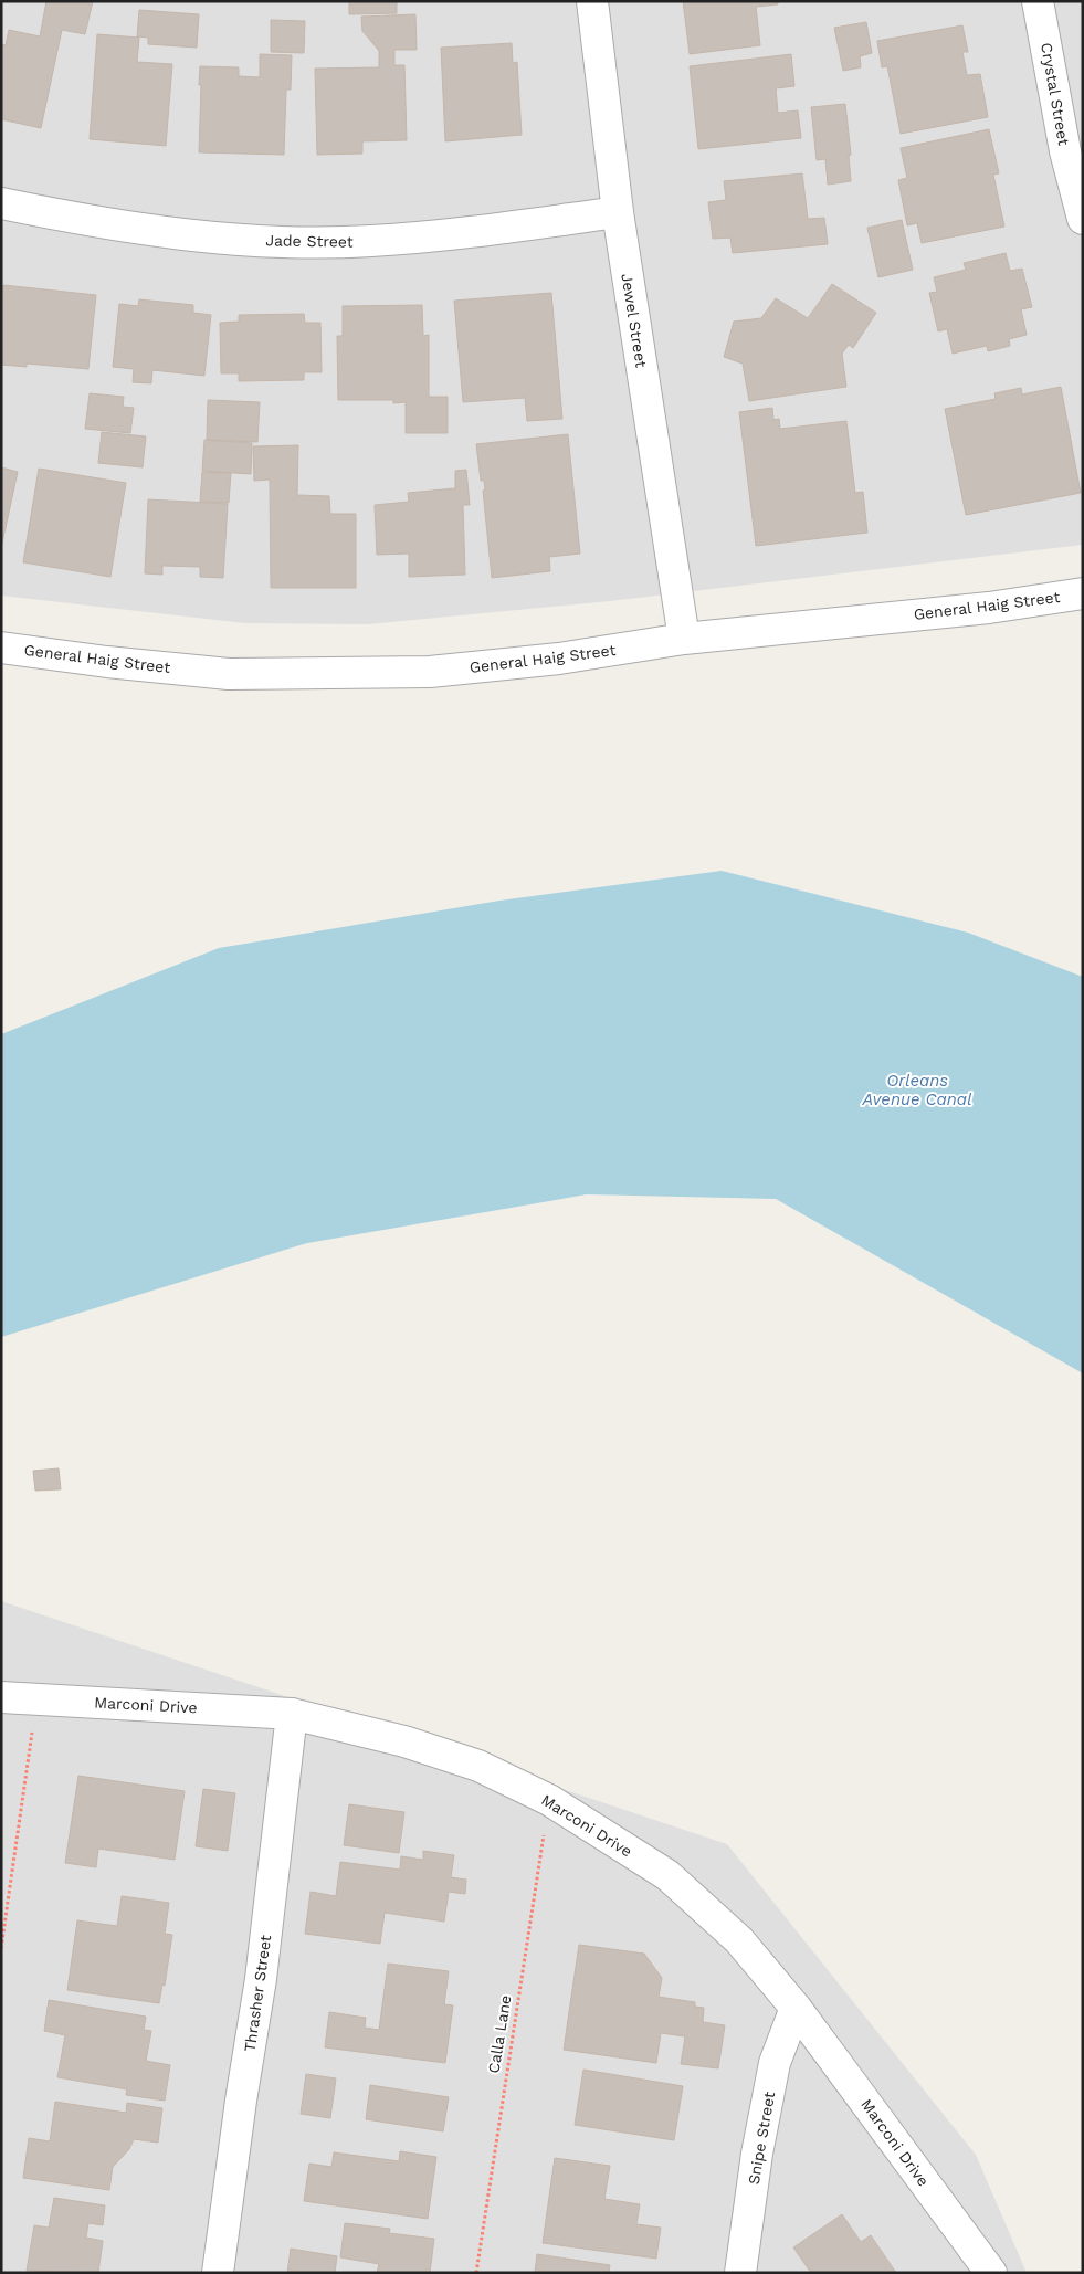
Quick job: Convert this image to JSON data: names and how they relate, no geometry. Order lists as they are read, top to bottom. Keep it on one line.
{"streets":{"street":["Crystal Street","Jade Street","Jewel Street","General Haig Street","Marconi Drive","Thrasher Street","Snipe Street"],"path":["Calla Lane"]},"crossings":[["Jade Street","Jewel Street"],["Jewel Street","General Haig Street"],["Marconi Drive","Thrasher Street"],["Marconi Drive","Calla Lane"],["Marconi Drive","Snipe Street"]],"water":["Orleans Avenue Canal"]}
